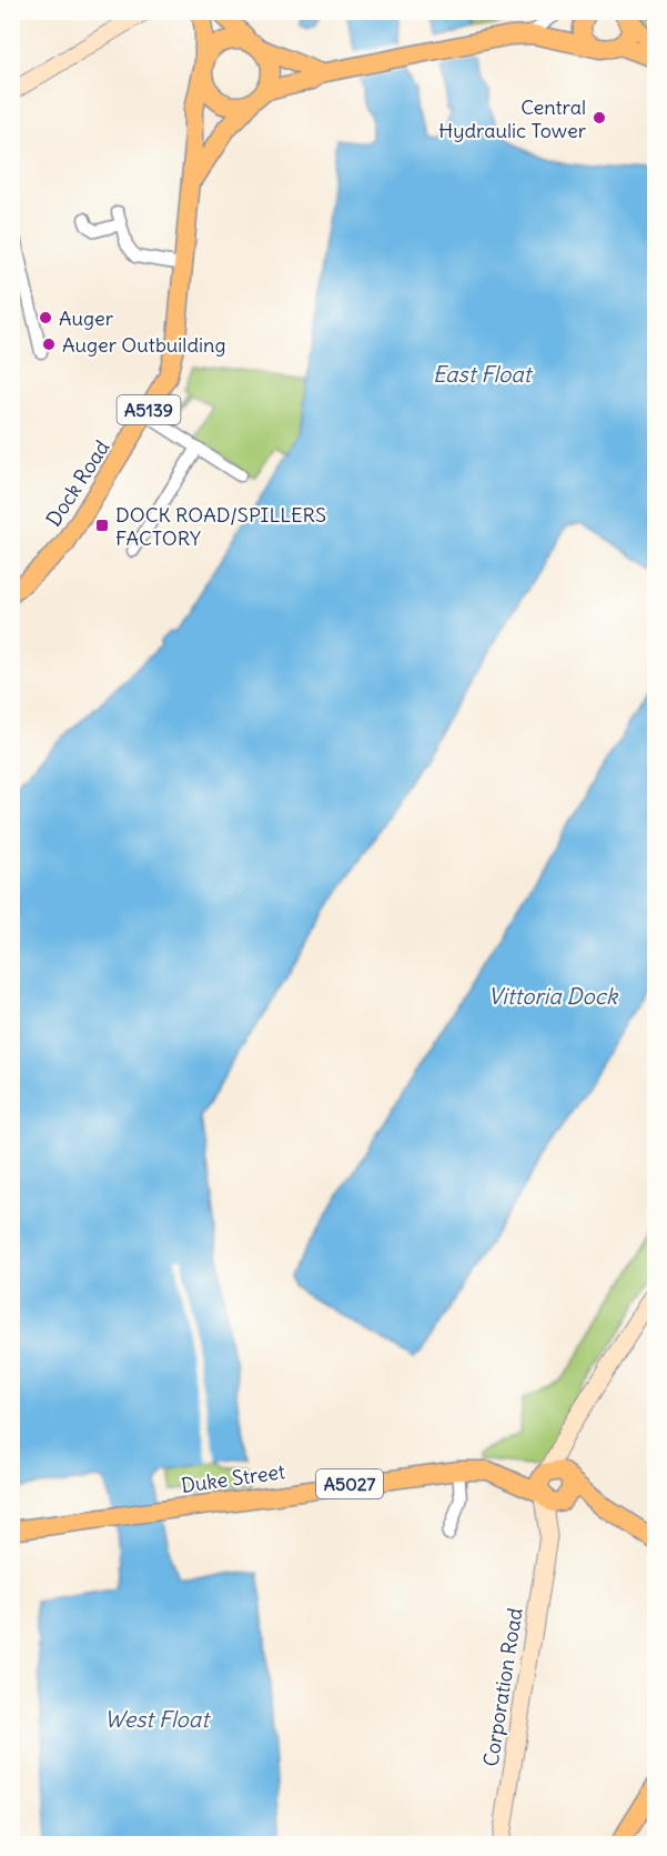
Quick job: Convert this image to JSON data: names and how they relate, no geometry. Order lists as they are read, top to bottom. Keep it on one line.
{"streets":{"main road":["A5139","Dock Road","Duke Street","A5027","Corporation Road"]},"crossings":[["Duke Street","Corporation Road"]],"water":["East Float","Vittoria Dock","West Float"],"places":{"other":["Central Hydraulic Tower","Auger","Auger Outbuilding"],"transit":["DOCK ROAD/SPILLERS FACTORY"]}}
